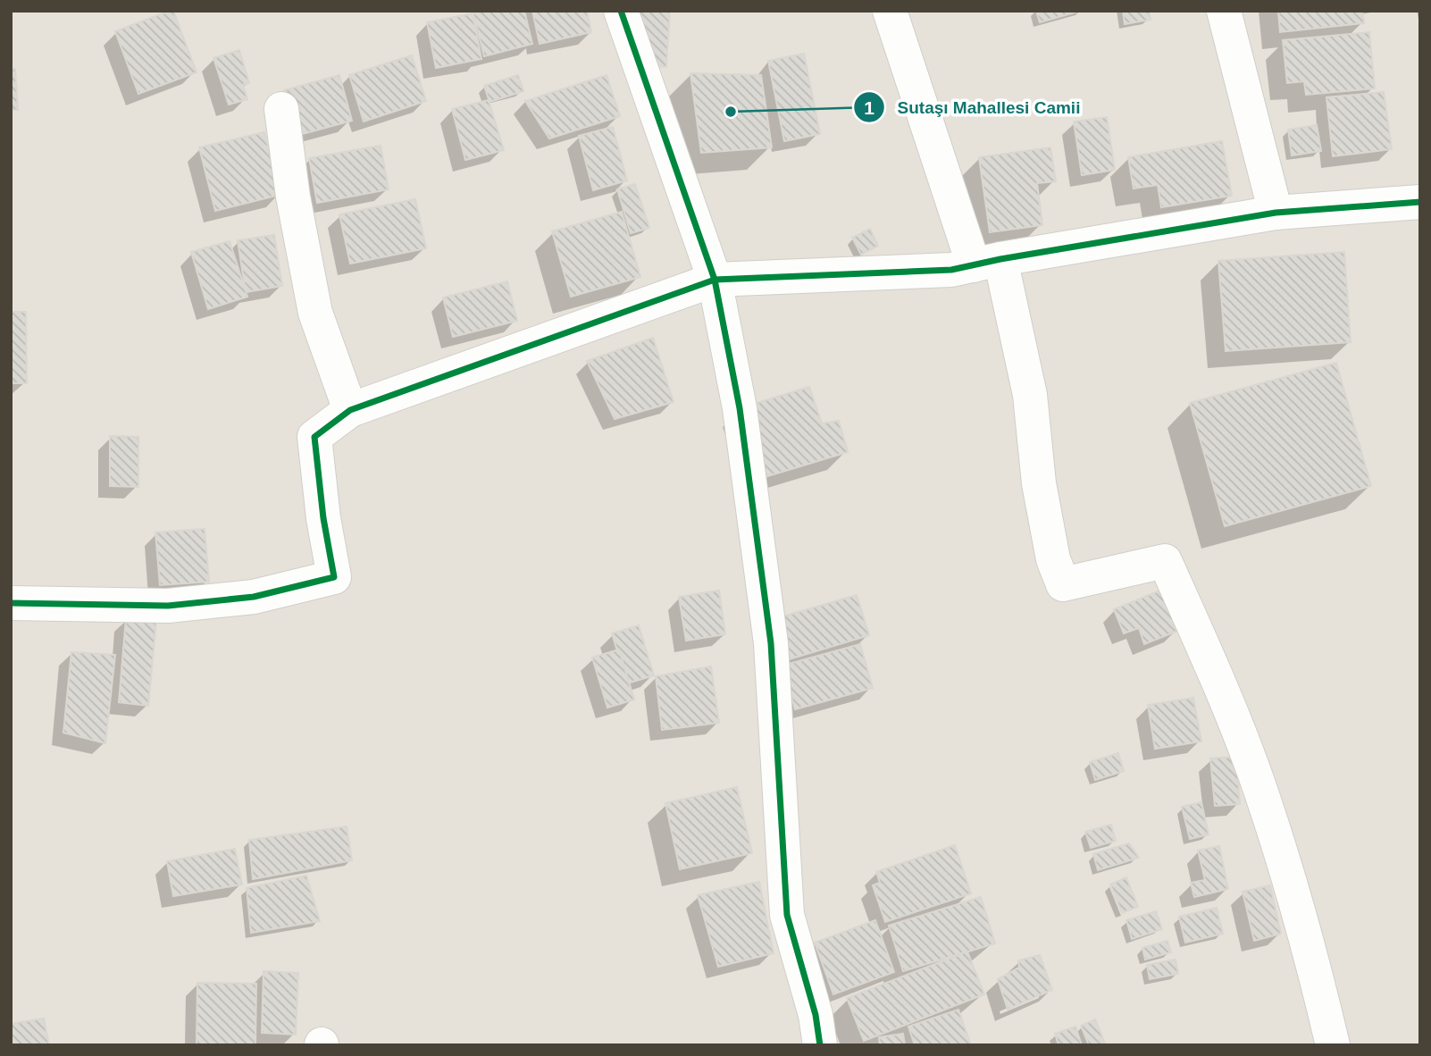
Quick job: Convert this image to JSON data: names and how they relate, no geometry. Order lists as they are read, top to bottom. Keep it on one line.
{"places":["Sutaşı Mahallesi Camii"]}
